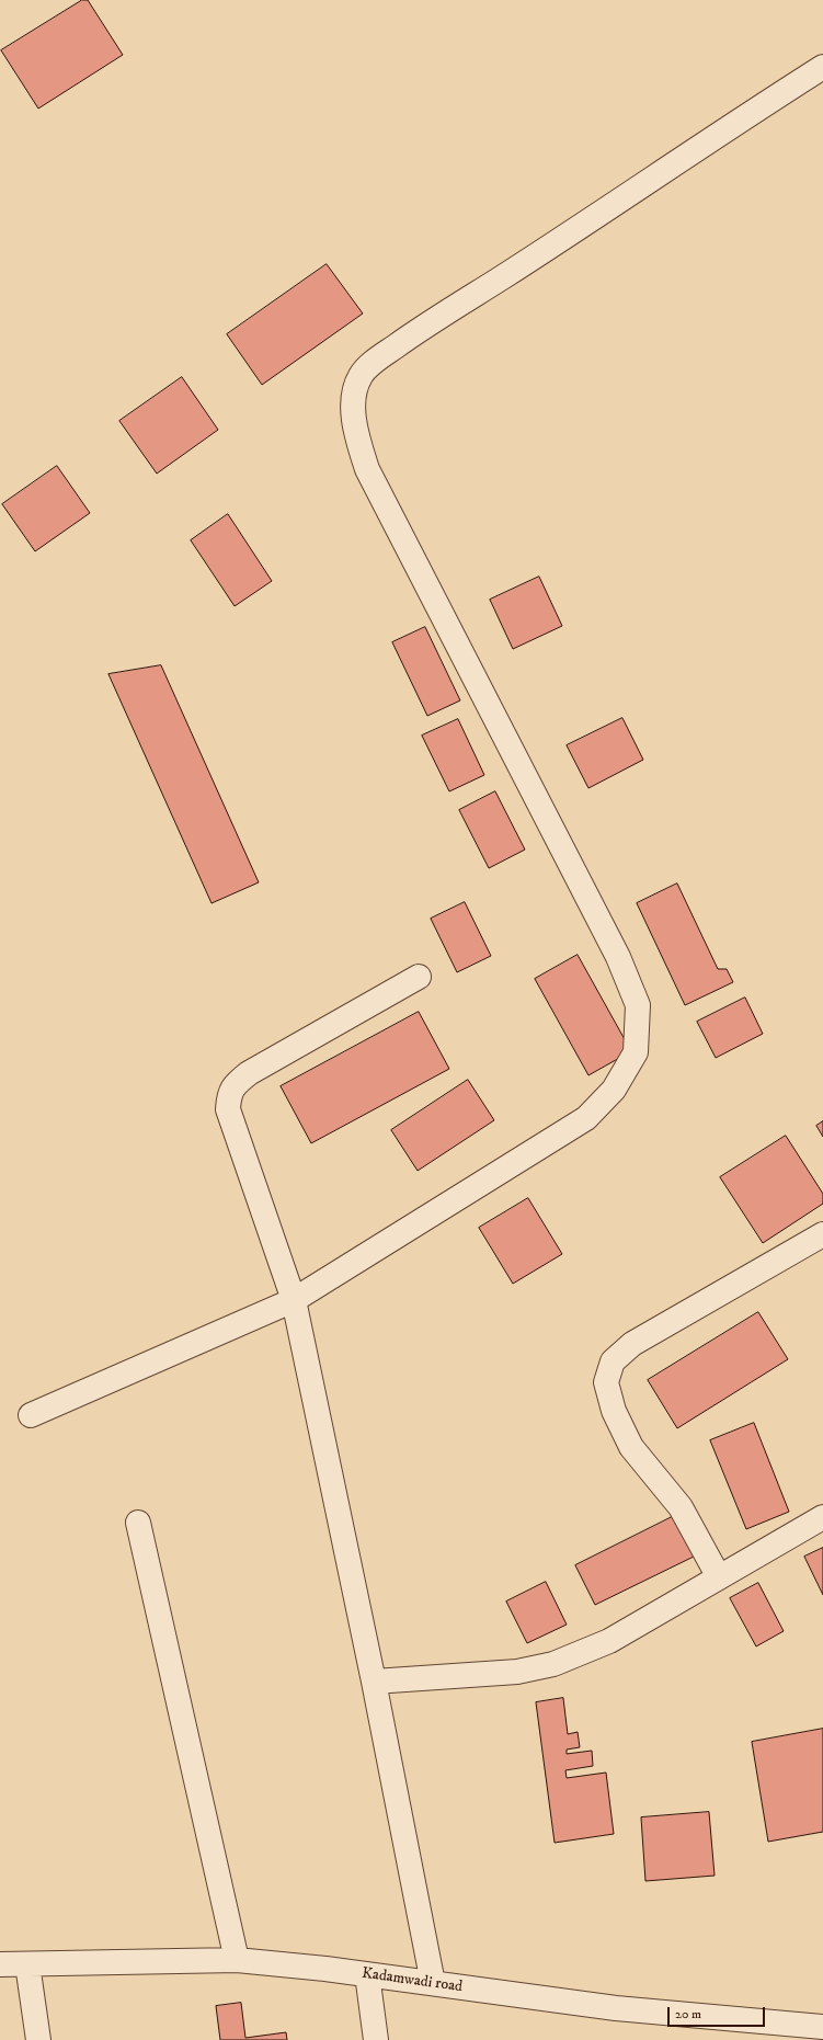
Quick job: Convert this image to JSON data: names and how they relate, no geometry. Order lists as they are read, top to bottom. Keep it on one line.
{"streets":{"street":["Kadamwadi road"]},"scale_bar":"20 m"}
